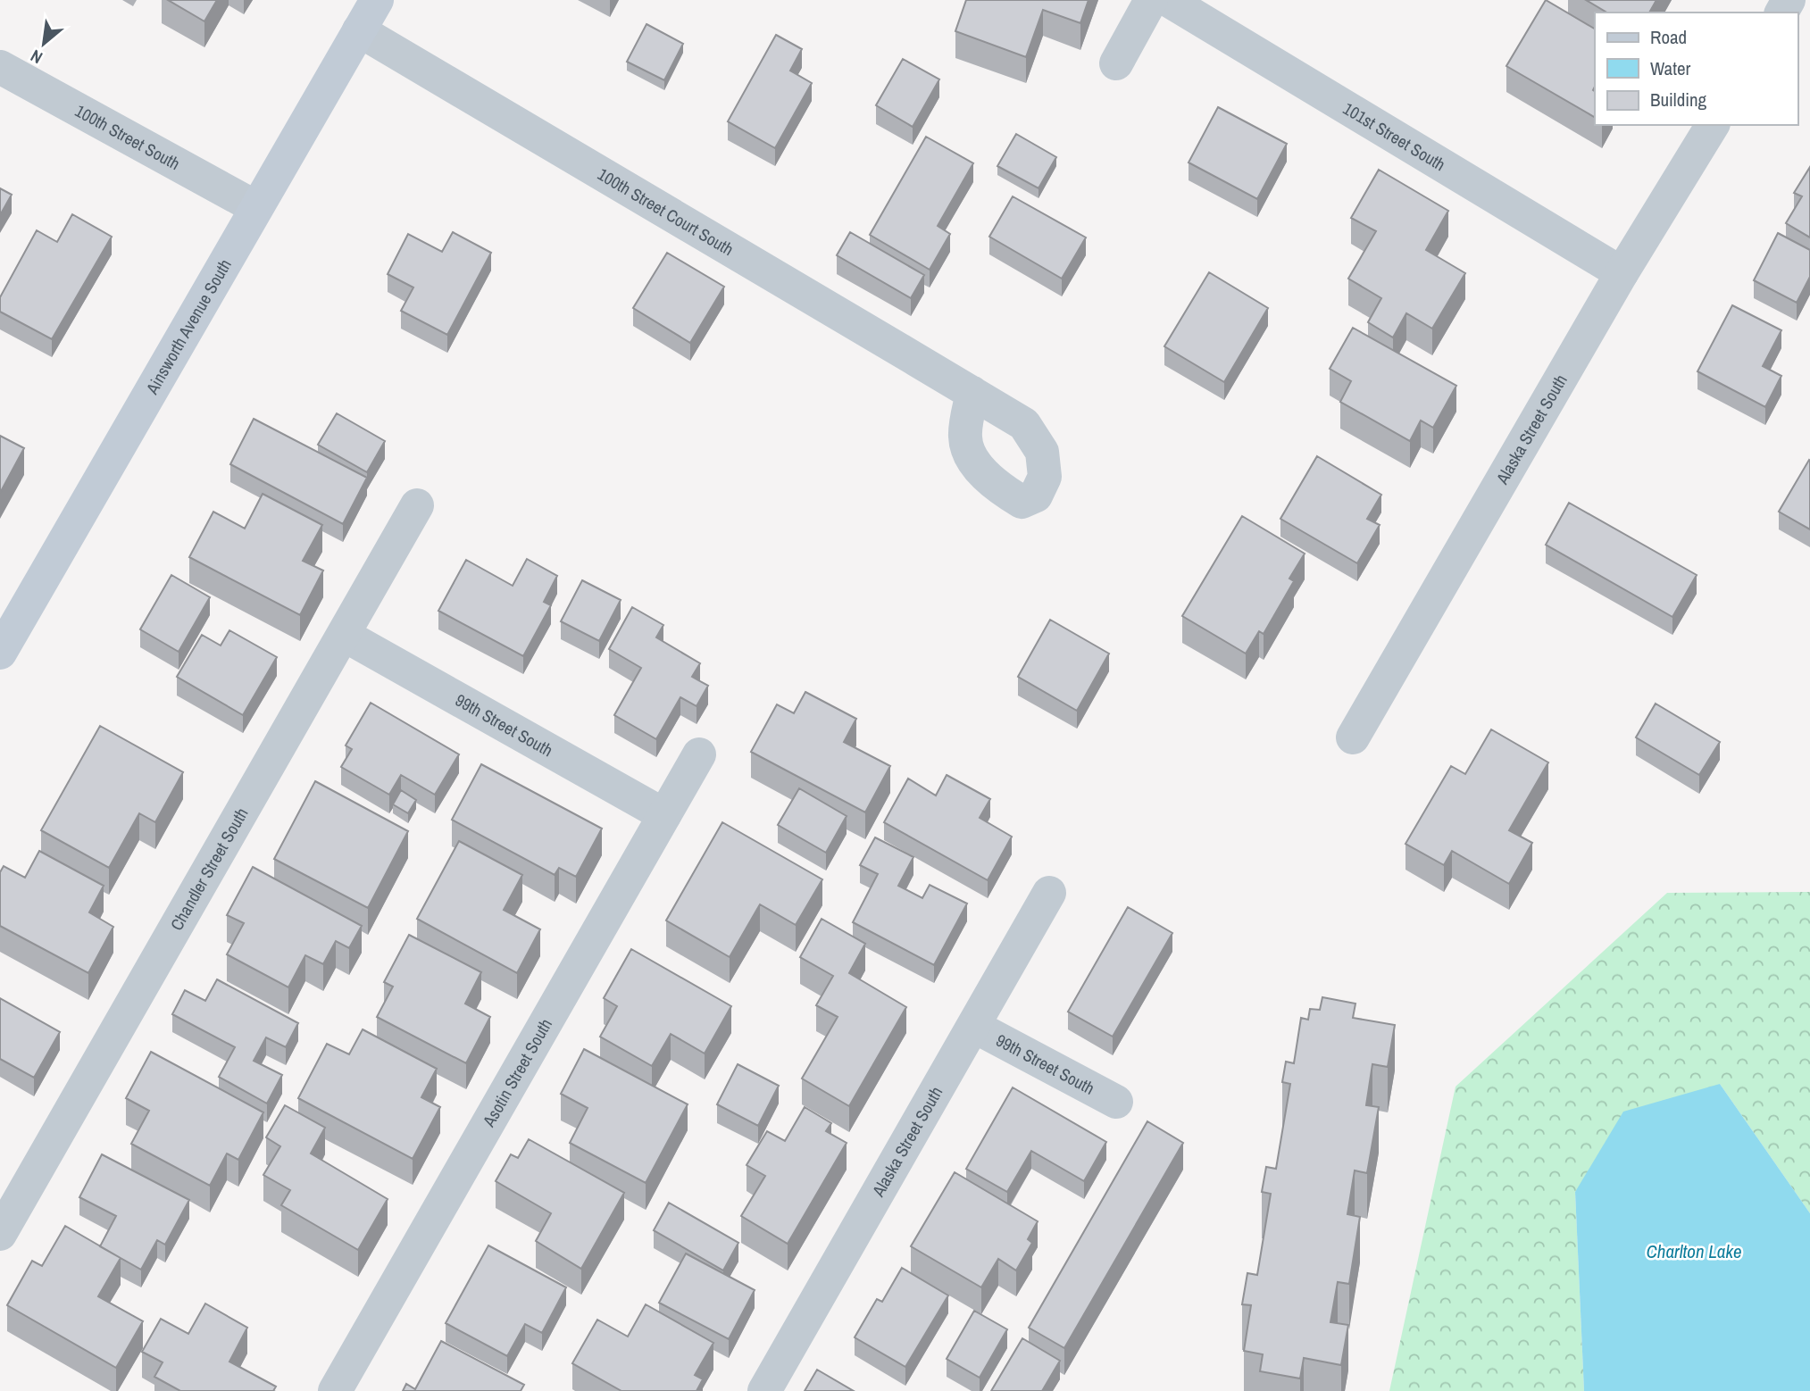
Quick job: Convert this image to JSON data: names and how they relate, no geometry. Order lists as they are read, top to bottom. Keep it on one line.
{"streets":{"street":["100th Street South","101st Street South","100th Street Court South","Ainsworth Avenue South","Alaska Street South","99th Street South","Chandler Street South","Asotin Street South"]},"crossings":[["100th Street South","Ainsworth Avenue South"],["101st Street South","Alaska Street South"],["100th Street Court South","Ainsworth Avenue South"],["Alaska Street South","99th Street South"],["99th Street South","Chandler Street South"],["99th Street South","Asotin Street South"]],"water":["Charlton Lake"],"legend":["Road","Water","Building"],"north":"bottom left"}
